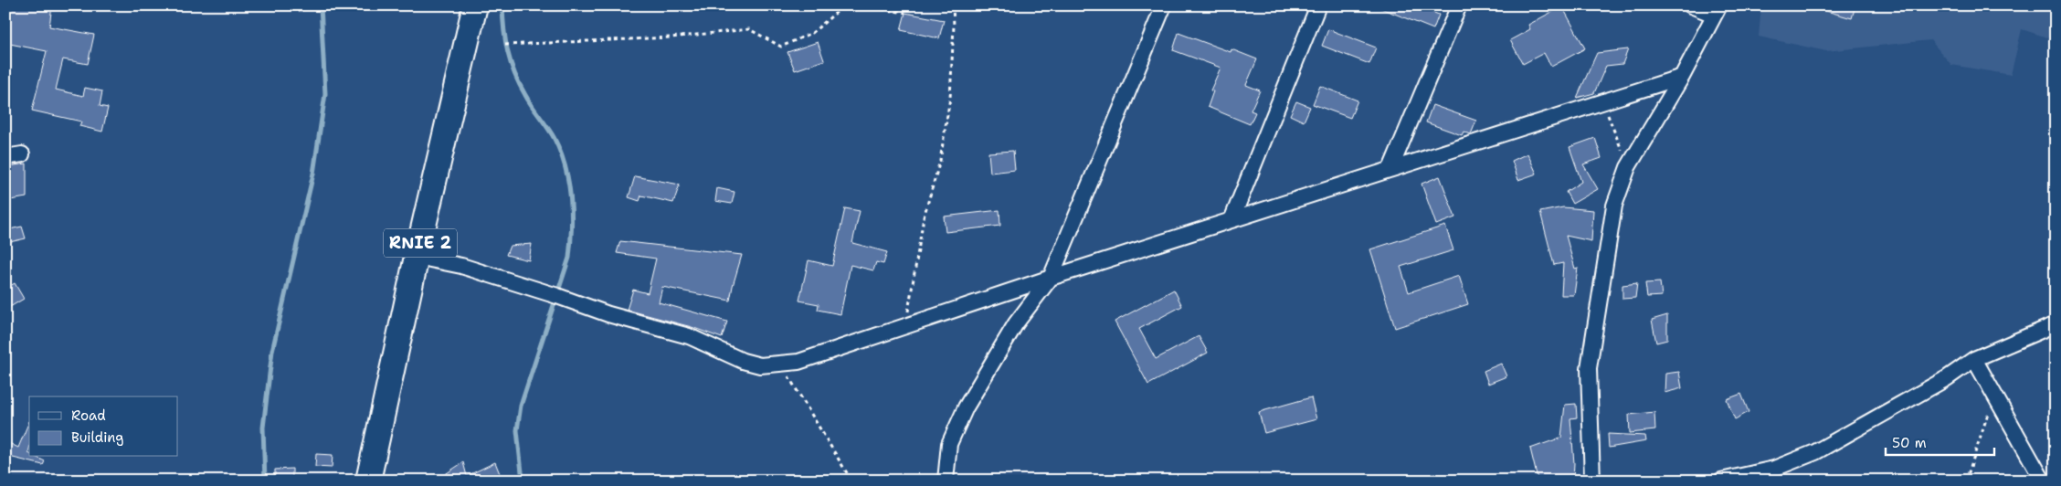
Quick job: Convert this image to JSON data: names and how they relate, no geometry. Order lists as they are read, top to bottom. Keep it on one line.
{"streets":{"main road":["RNIE 2"]},"legend":["Road","Building"],"scale_bar":"50 m"}
